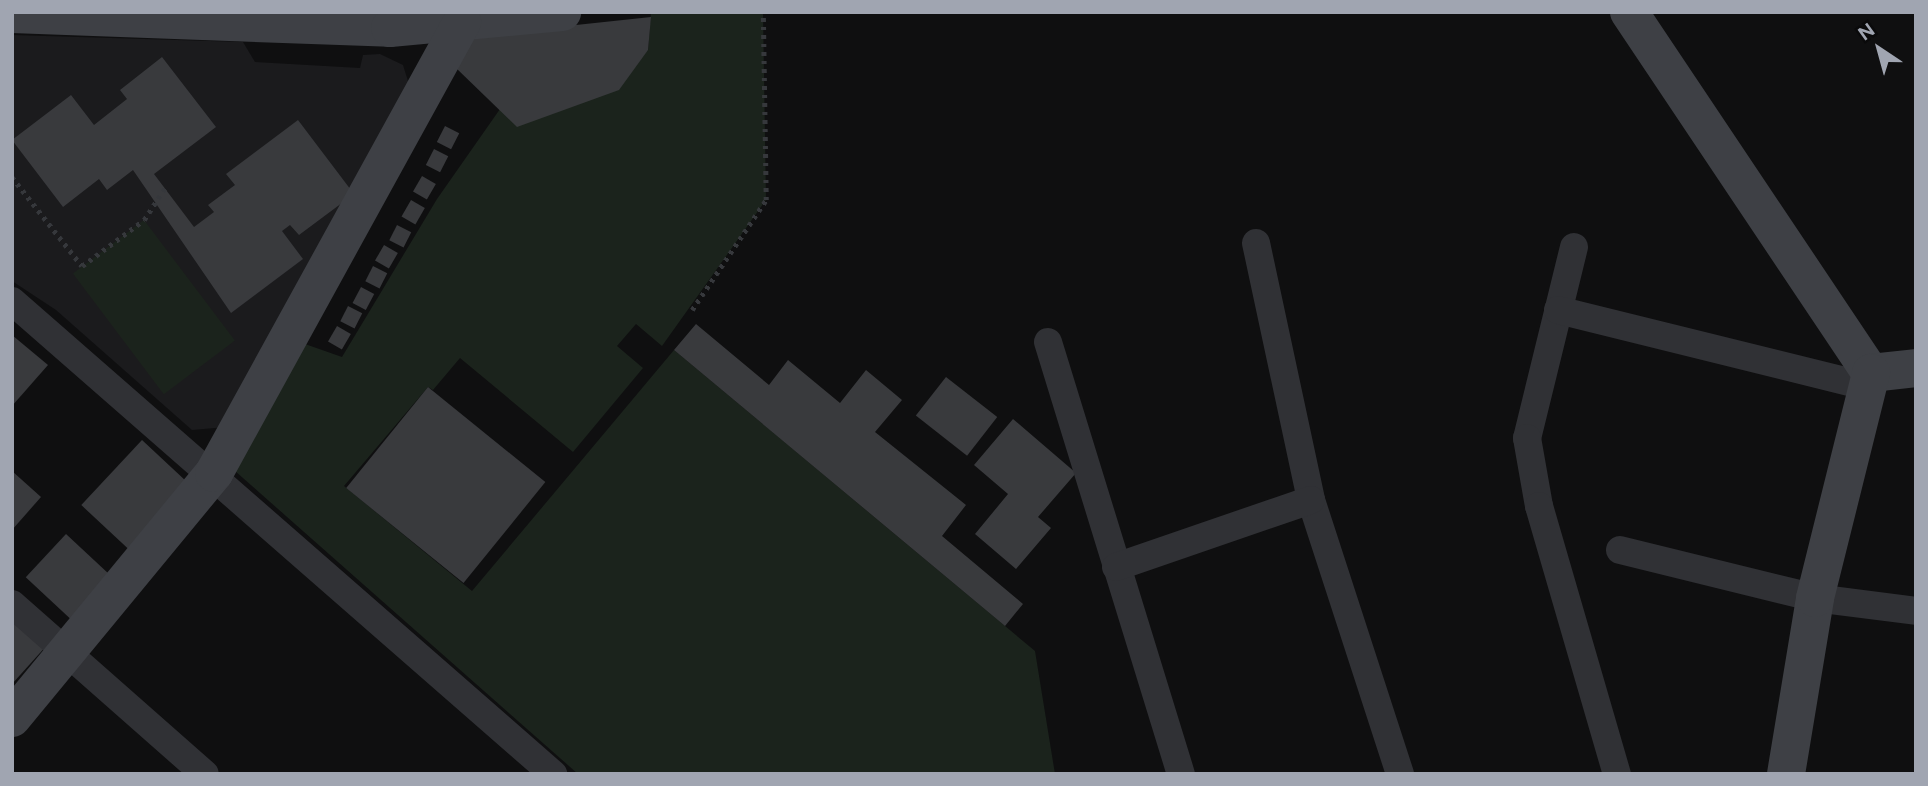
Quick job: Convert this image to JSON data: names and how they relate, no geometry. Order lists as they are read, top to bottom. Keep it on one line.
{"north":"top left"}
